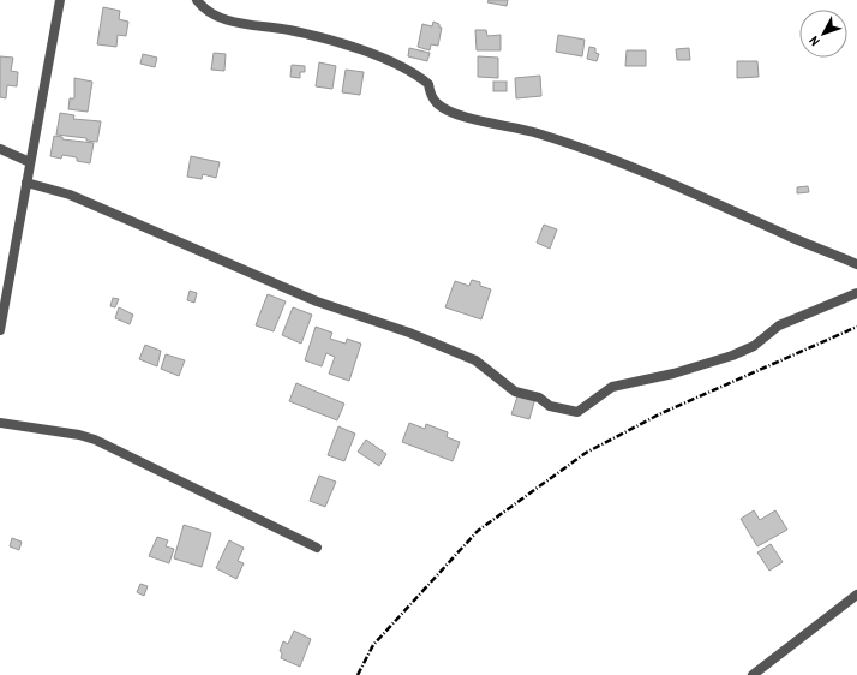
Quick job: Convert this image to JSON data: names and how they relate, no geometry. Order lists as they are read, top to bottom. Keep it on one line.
{"north":"bottom left"}
